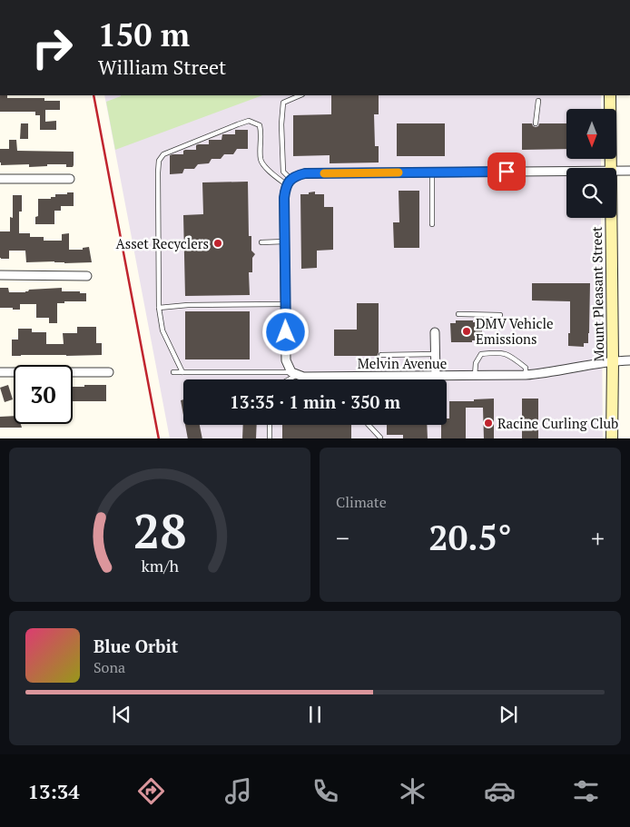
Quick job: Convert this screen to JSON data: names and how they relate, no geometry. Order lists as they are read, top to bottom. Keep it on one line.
{"streets":{"street":["Mount Pleasant Street","Melvin Avenue"]},"crossings":[["Mount Pleasant Street","Melvin Avenue"]],"places":["Asset Recyclers","DMV Vehicle Emissions","Racine Curling Club"],"north":"bottom","page":{"turn":["150 m","William Street"],"limit":"30","trip":"13:35 · 1 min · 350 m","tile":"Climate","heat":["−","20.5°","+"],"song":["Blue Orbit","Sona"],"tabs":"13:34","gauge":["28","km/h"]}}
